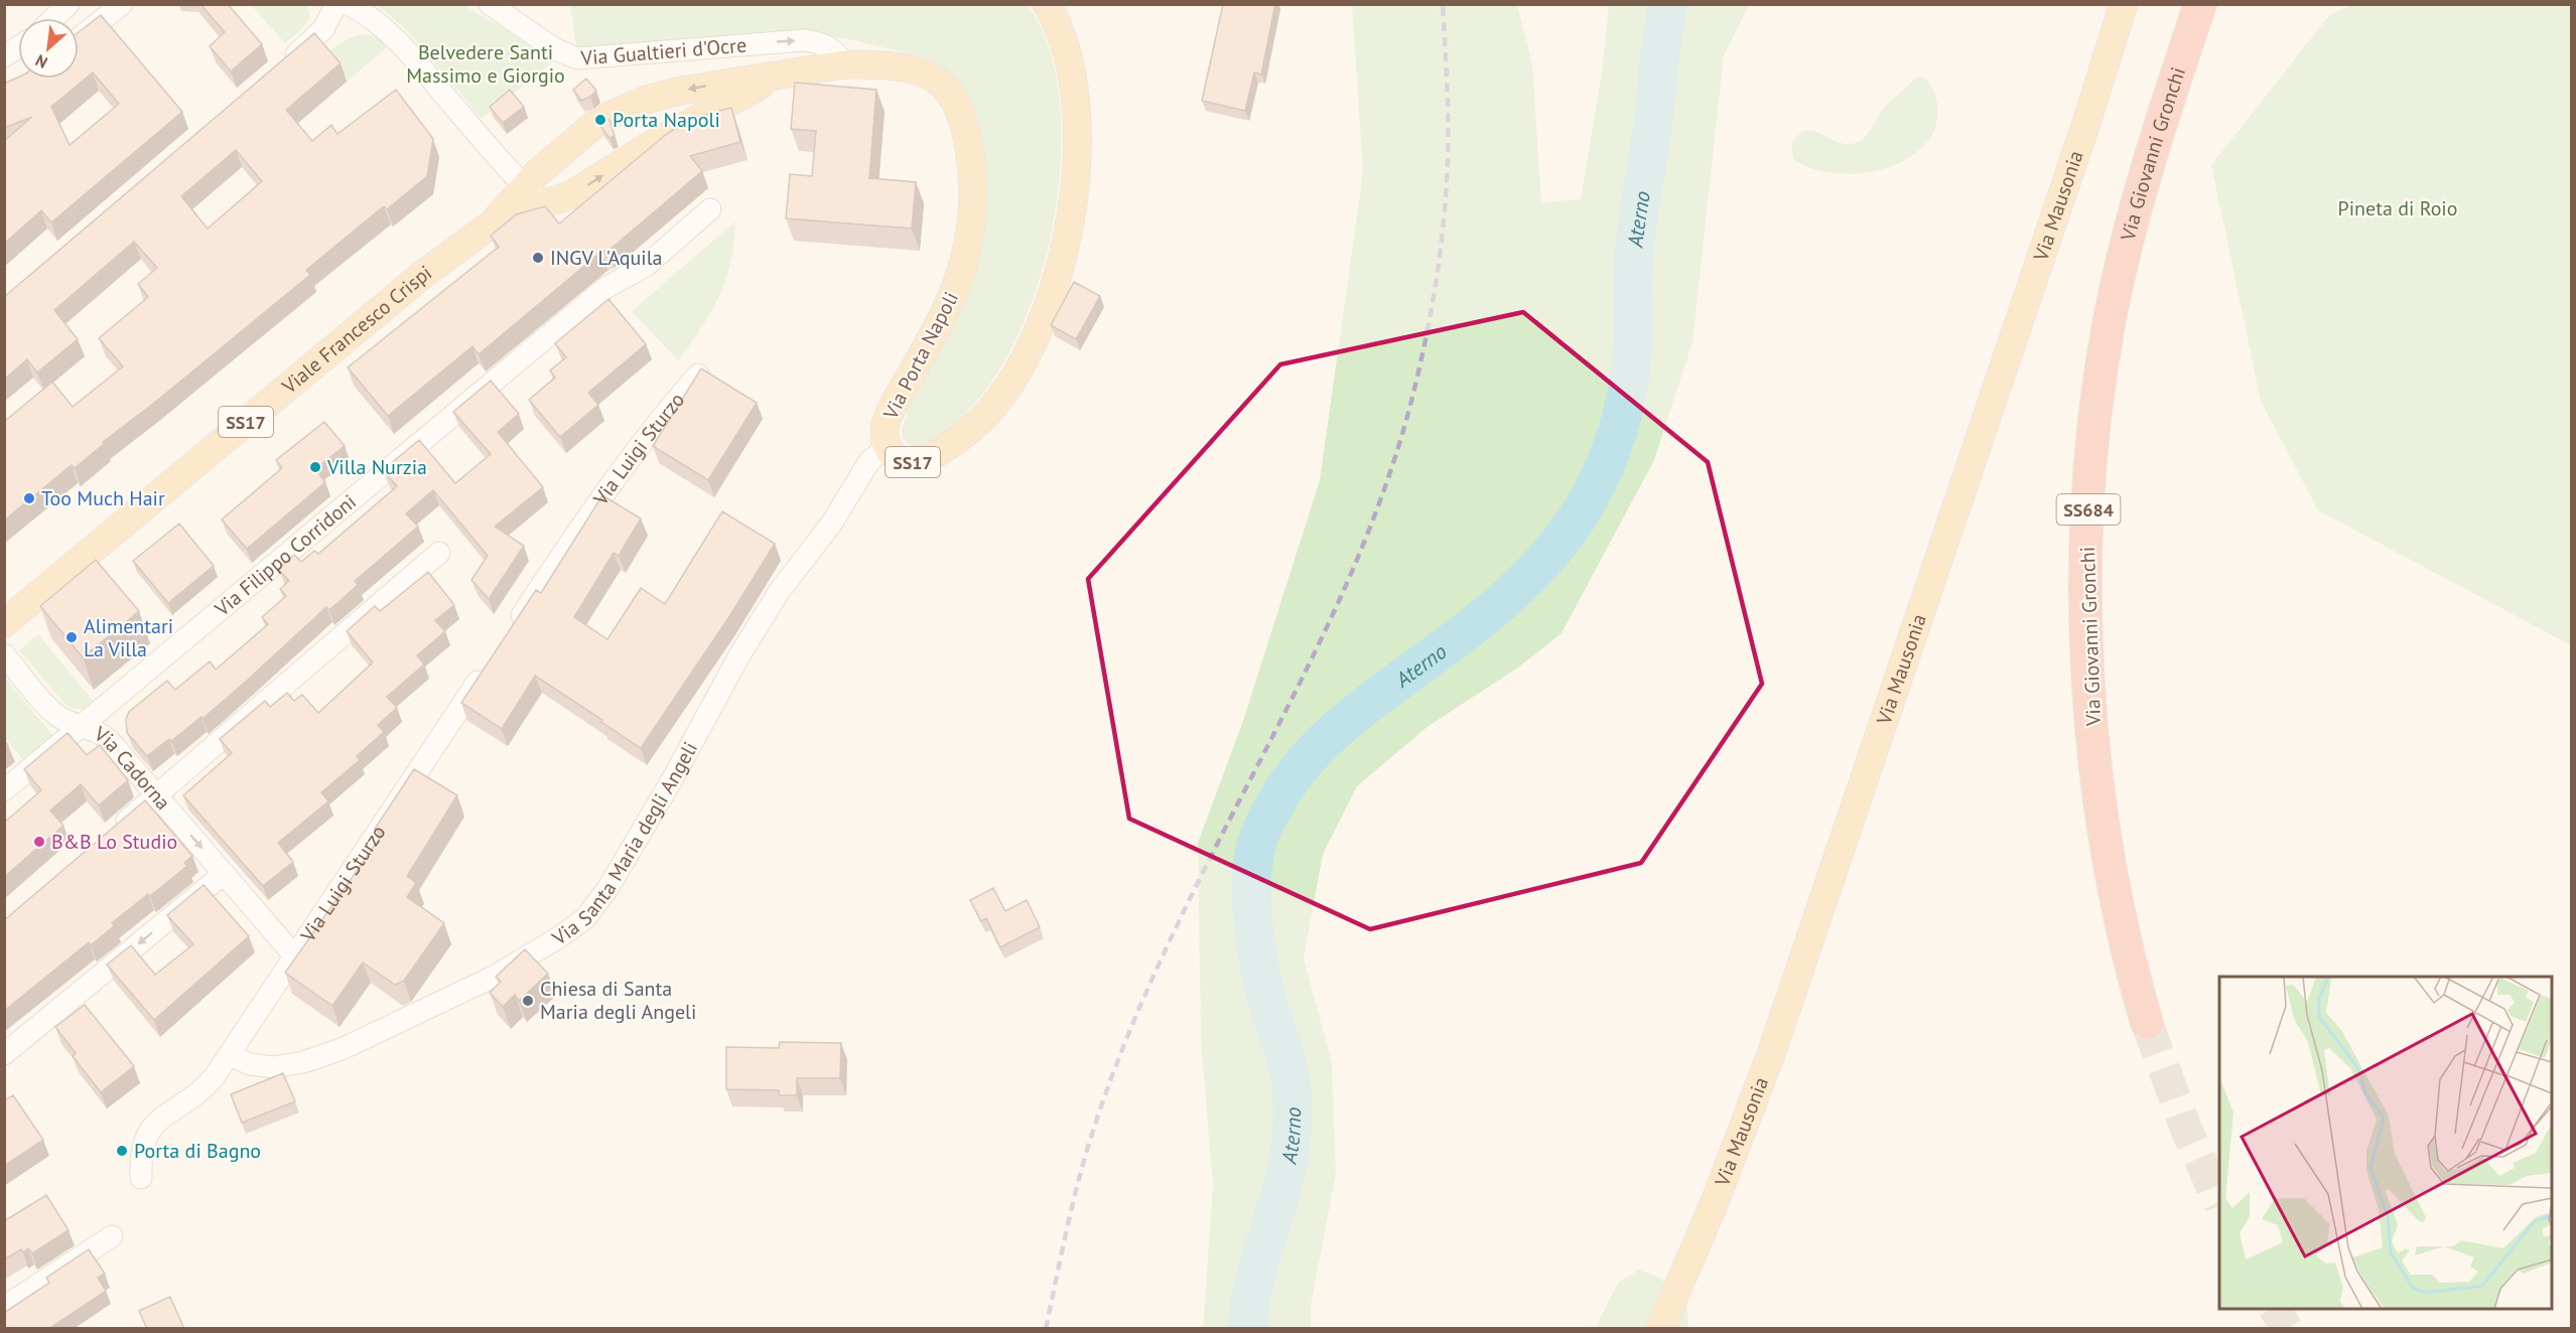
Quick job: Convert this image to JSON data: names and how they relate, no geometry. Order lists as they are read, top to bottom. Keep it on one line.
{"streets":{"highway":["Via Giovanni Gronchi","SS684"],"main road":["Via Mausonia","Viale Francesco Crispi","Via Porta Napoli","SS17"],"street":["Via Gualtieri d'Ocre","Via Luigi Sturzo","Via Filippo Corridoni","Via Cadorna","Via Santa Maria degli Angeli"]},"crossings":[["Via Gualtieri d'Ocre","Via Porta Napoli"],["Viale Francesco Crispi","Via Porta Napoli"],["Via Porta Napoli","Via Santa Maria degli Angeli"],["Via Luigi Sturzo","Via Cadorna"],["Via Luigi Sturzo","Via Santa Maria degli Angeli"],["Via Filippo Corridoni","Via Cadorna"]],"one_way":["Via Gualtieri d'Ocre"],"water":["Aterno"],"parks":["Belvedere Santi Massimo e Giorgio","Pineta di Roio"],"places":["Porta Napoli","INGV L'Aquila","Villa Nurzia","Too Much Hair","Alimentari La Villa","B&B Lo Studio","Chiesa di Santa Maria degli Angeli","Porta di Bagno"],"north":"bottom left"}
